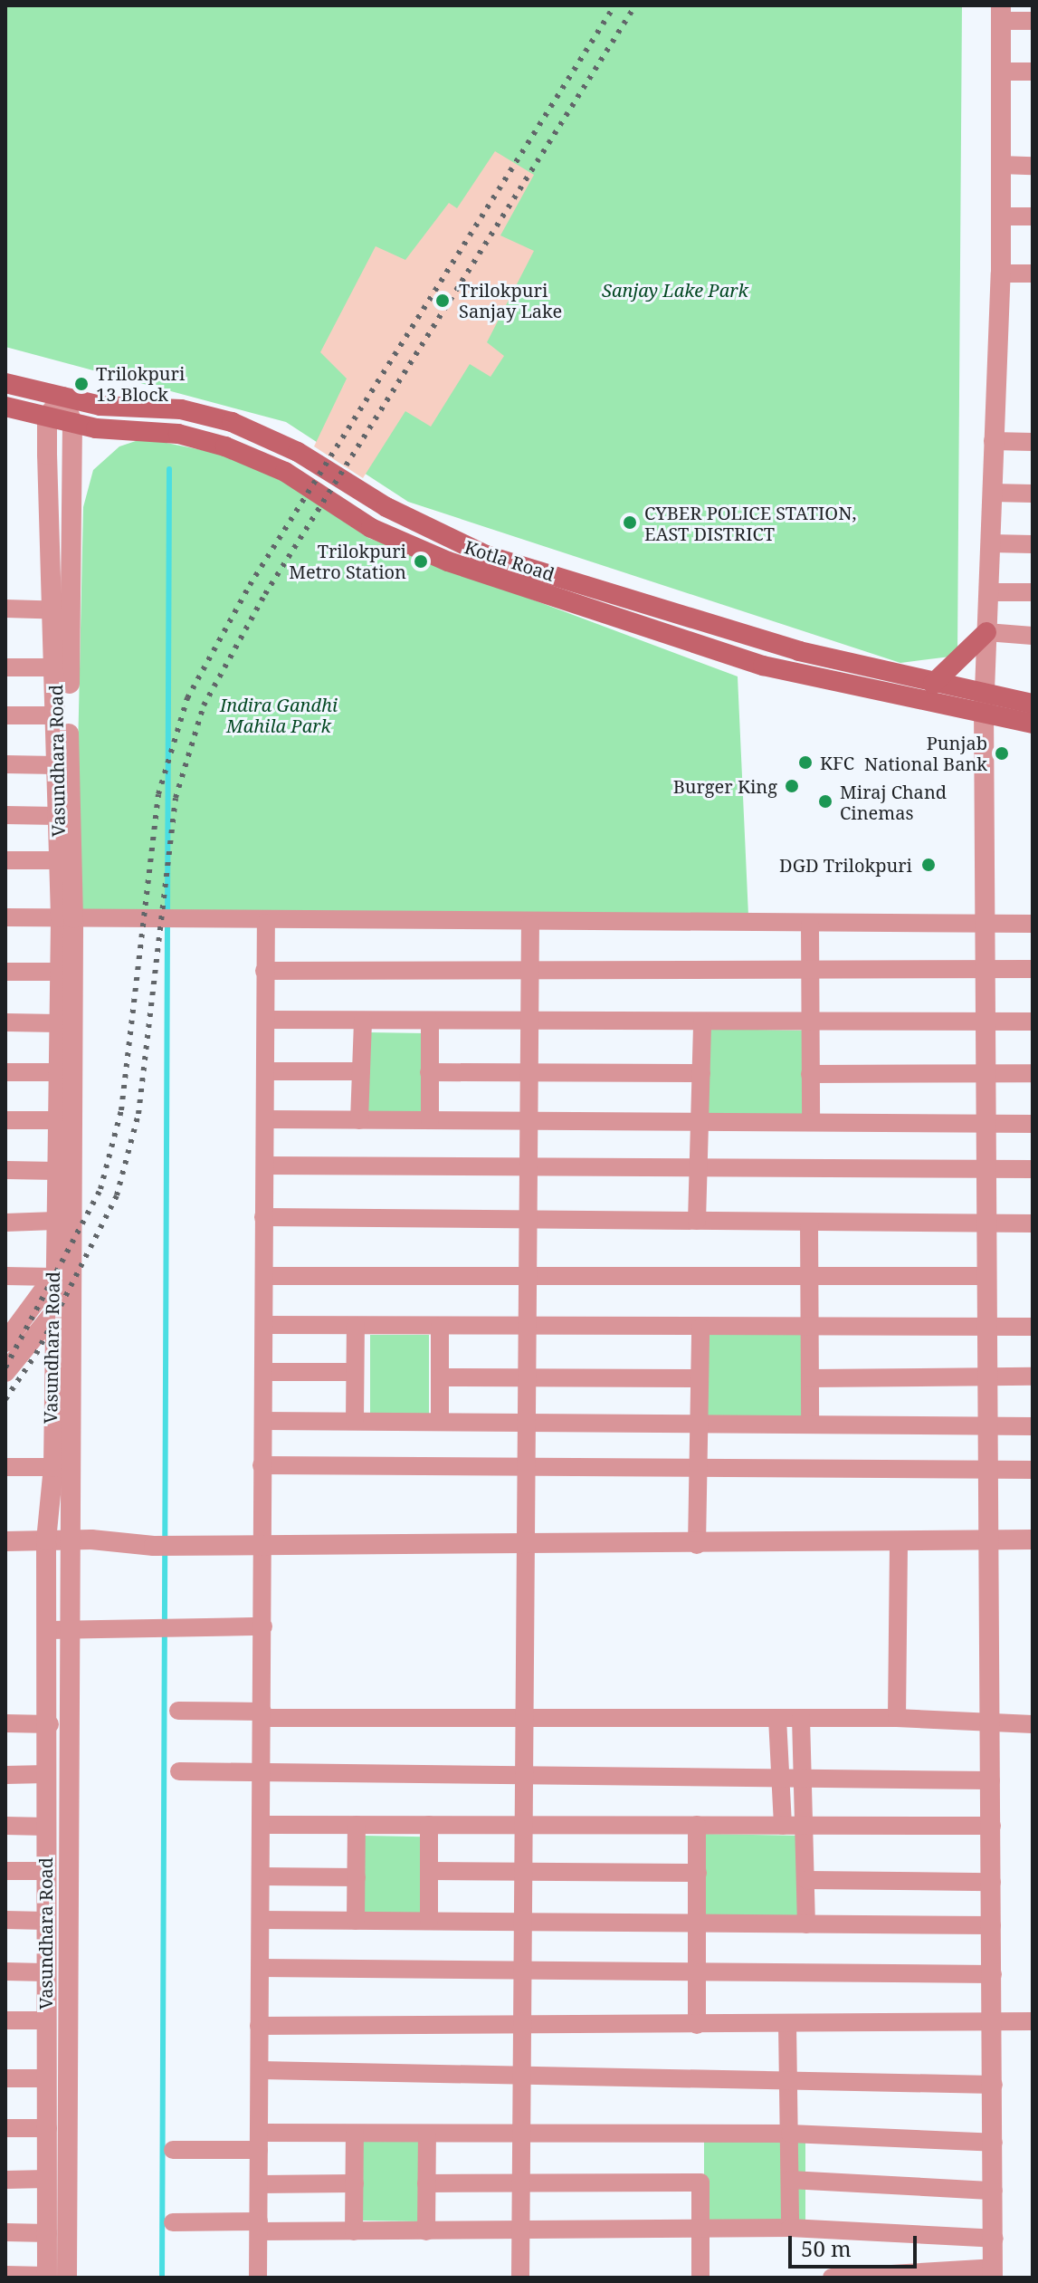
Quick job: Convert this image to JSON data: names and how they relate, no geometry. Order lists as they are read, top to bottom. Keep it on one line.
{"streets":{"main road":["Kotla Road"],"street":["Vasundhara Road"]},"crossings":[["Kotla Road","Vasundhara Road"]],"parks":["Sanjay Lake Park","Indira Gandhi Mahila Park"],"places":["Trilokpuri Sanjay Lake","Trilokpuri 13 Block","CYBER POLICE STATION, EAST DISTRICT","Trilokpuri Metro Station","Punjab National Bank","KFC","Burger King","Miraj Chand Cinemas","DGD Trilokpuri"],"scale_bar":"50 m"}
